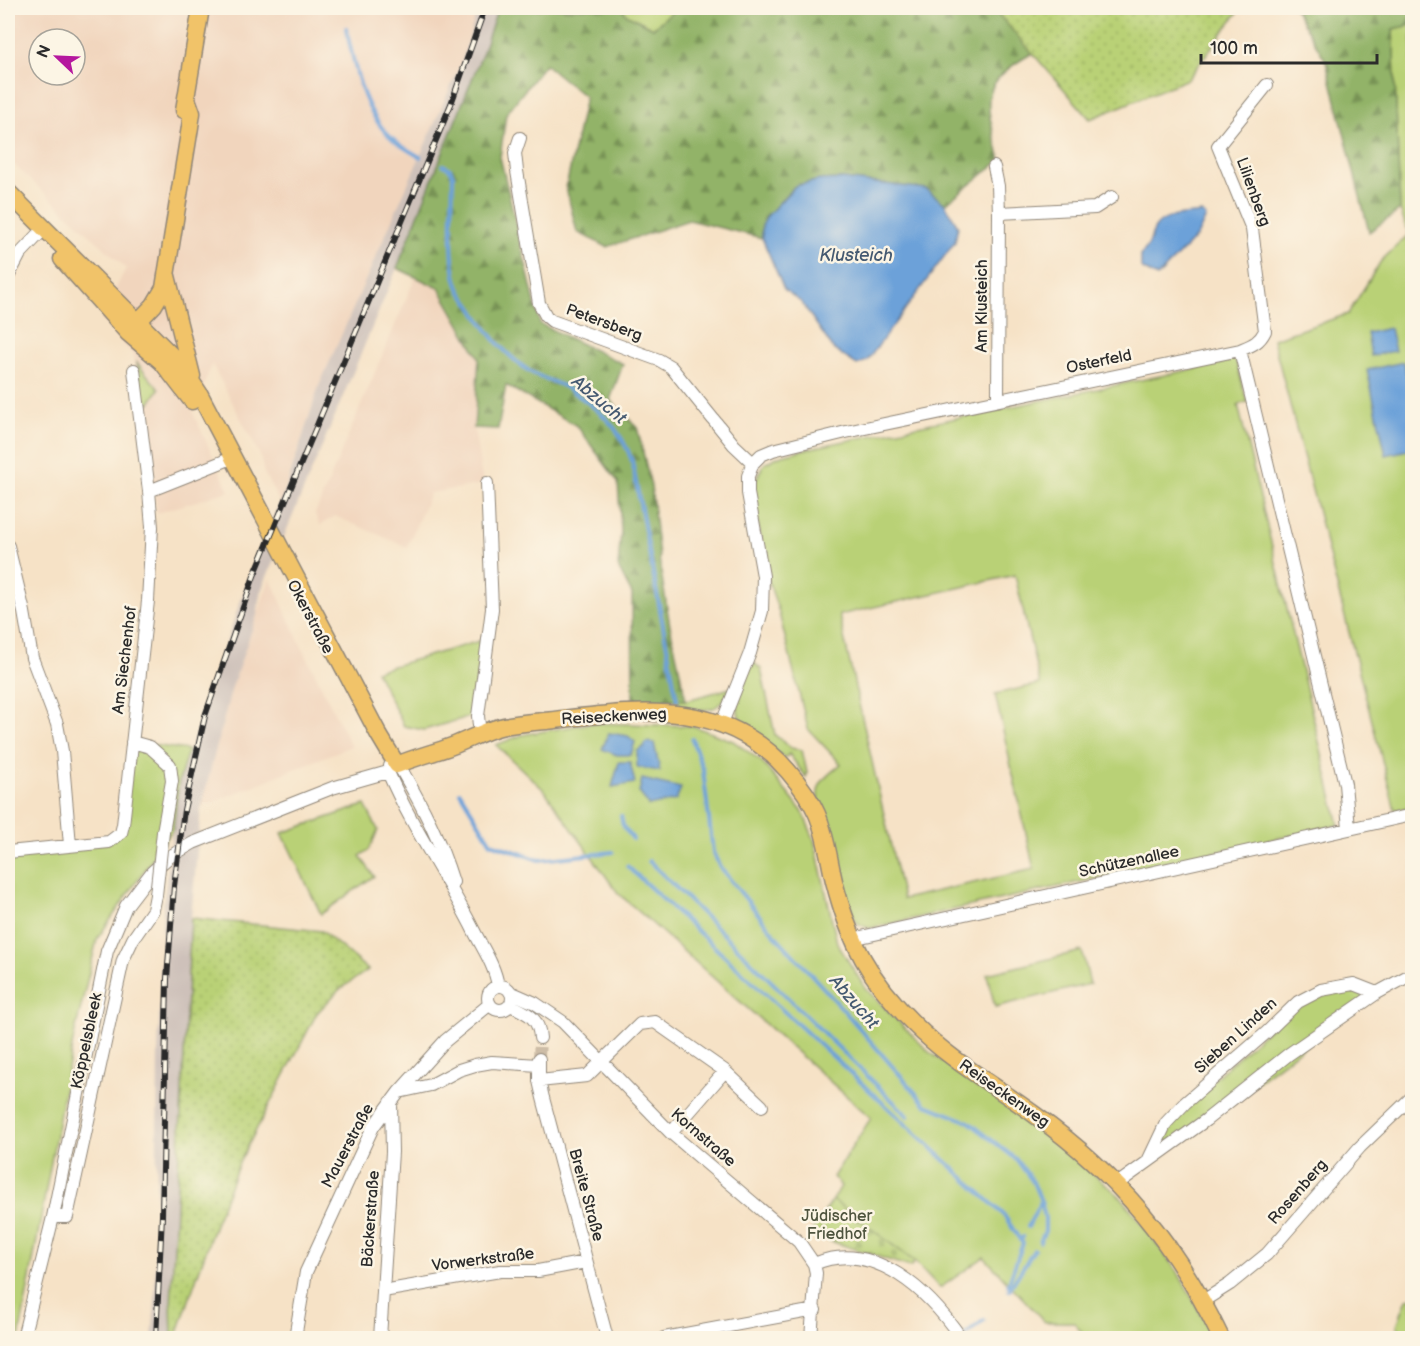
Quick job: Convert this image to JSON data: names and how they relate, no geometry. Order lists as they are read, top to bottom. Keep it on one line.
{"streets":{"main road":["Okerstraße","Reiseckenweg"],"street":["Lilienberg","Am Klusteich","Petersberg","Osterfeld","Am Siechenhof","Schützenallee","Sieben Linden","Köppelsbleek","Kornstraße","Mauerstraße","Rosenberg","Breite Straße","Bäckerstraße","Vorwerkstraße"]},"crossings":[["Lilienberg","Osterfeld"],["Am Klusteich","Osterfeld"],["Petersberg","Osterfeld"],["Okerstraße","Reiseckenweg"],["Okerstraße","Köppelsbleek"],["Okerstraße","Kornstraße"],["Okerstraße","Mauerstraße"],["Am Siechenhof","Köppelsbleek"],["Reiseckenweg","Schützenallee"],["Reiseckenweg","Sieben Linden"],["Reiseckenweg","Köppelsbleek"],["Reiseckenweg","Rosenberg"],["Kornstraße","Mauerstraße"],["Mauerstraße","Breite Straße"],["Mauerstraße","Bäckerstraße"],["Breite Straße","Bäckerstraße"],["Breite Straße","Vorwerkstraße"],["Bäckerstraße","Vorwerkstraße"]],"water":["Klusteich","Abzucht"],"parks":["Jüdischer Friedhof"],"scale_bar":"100 m","north":"top left"}
